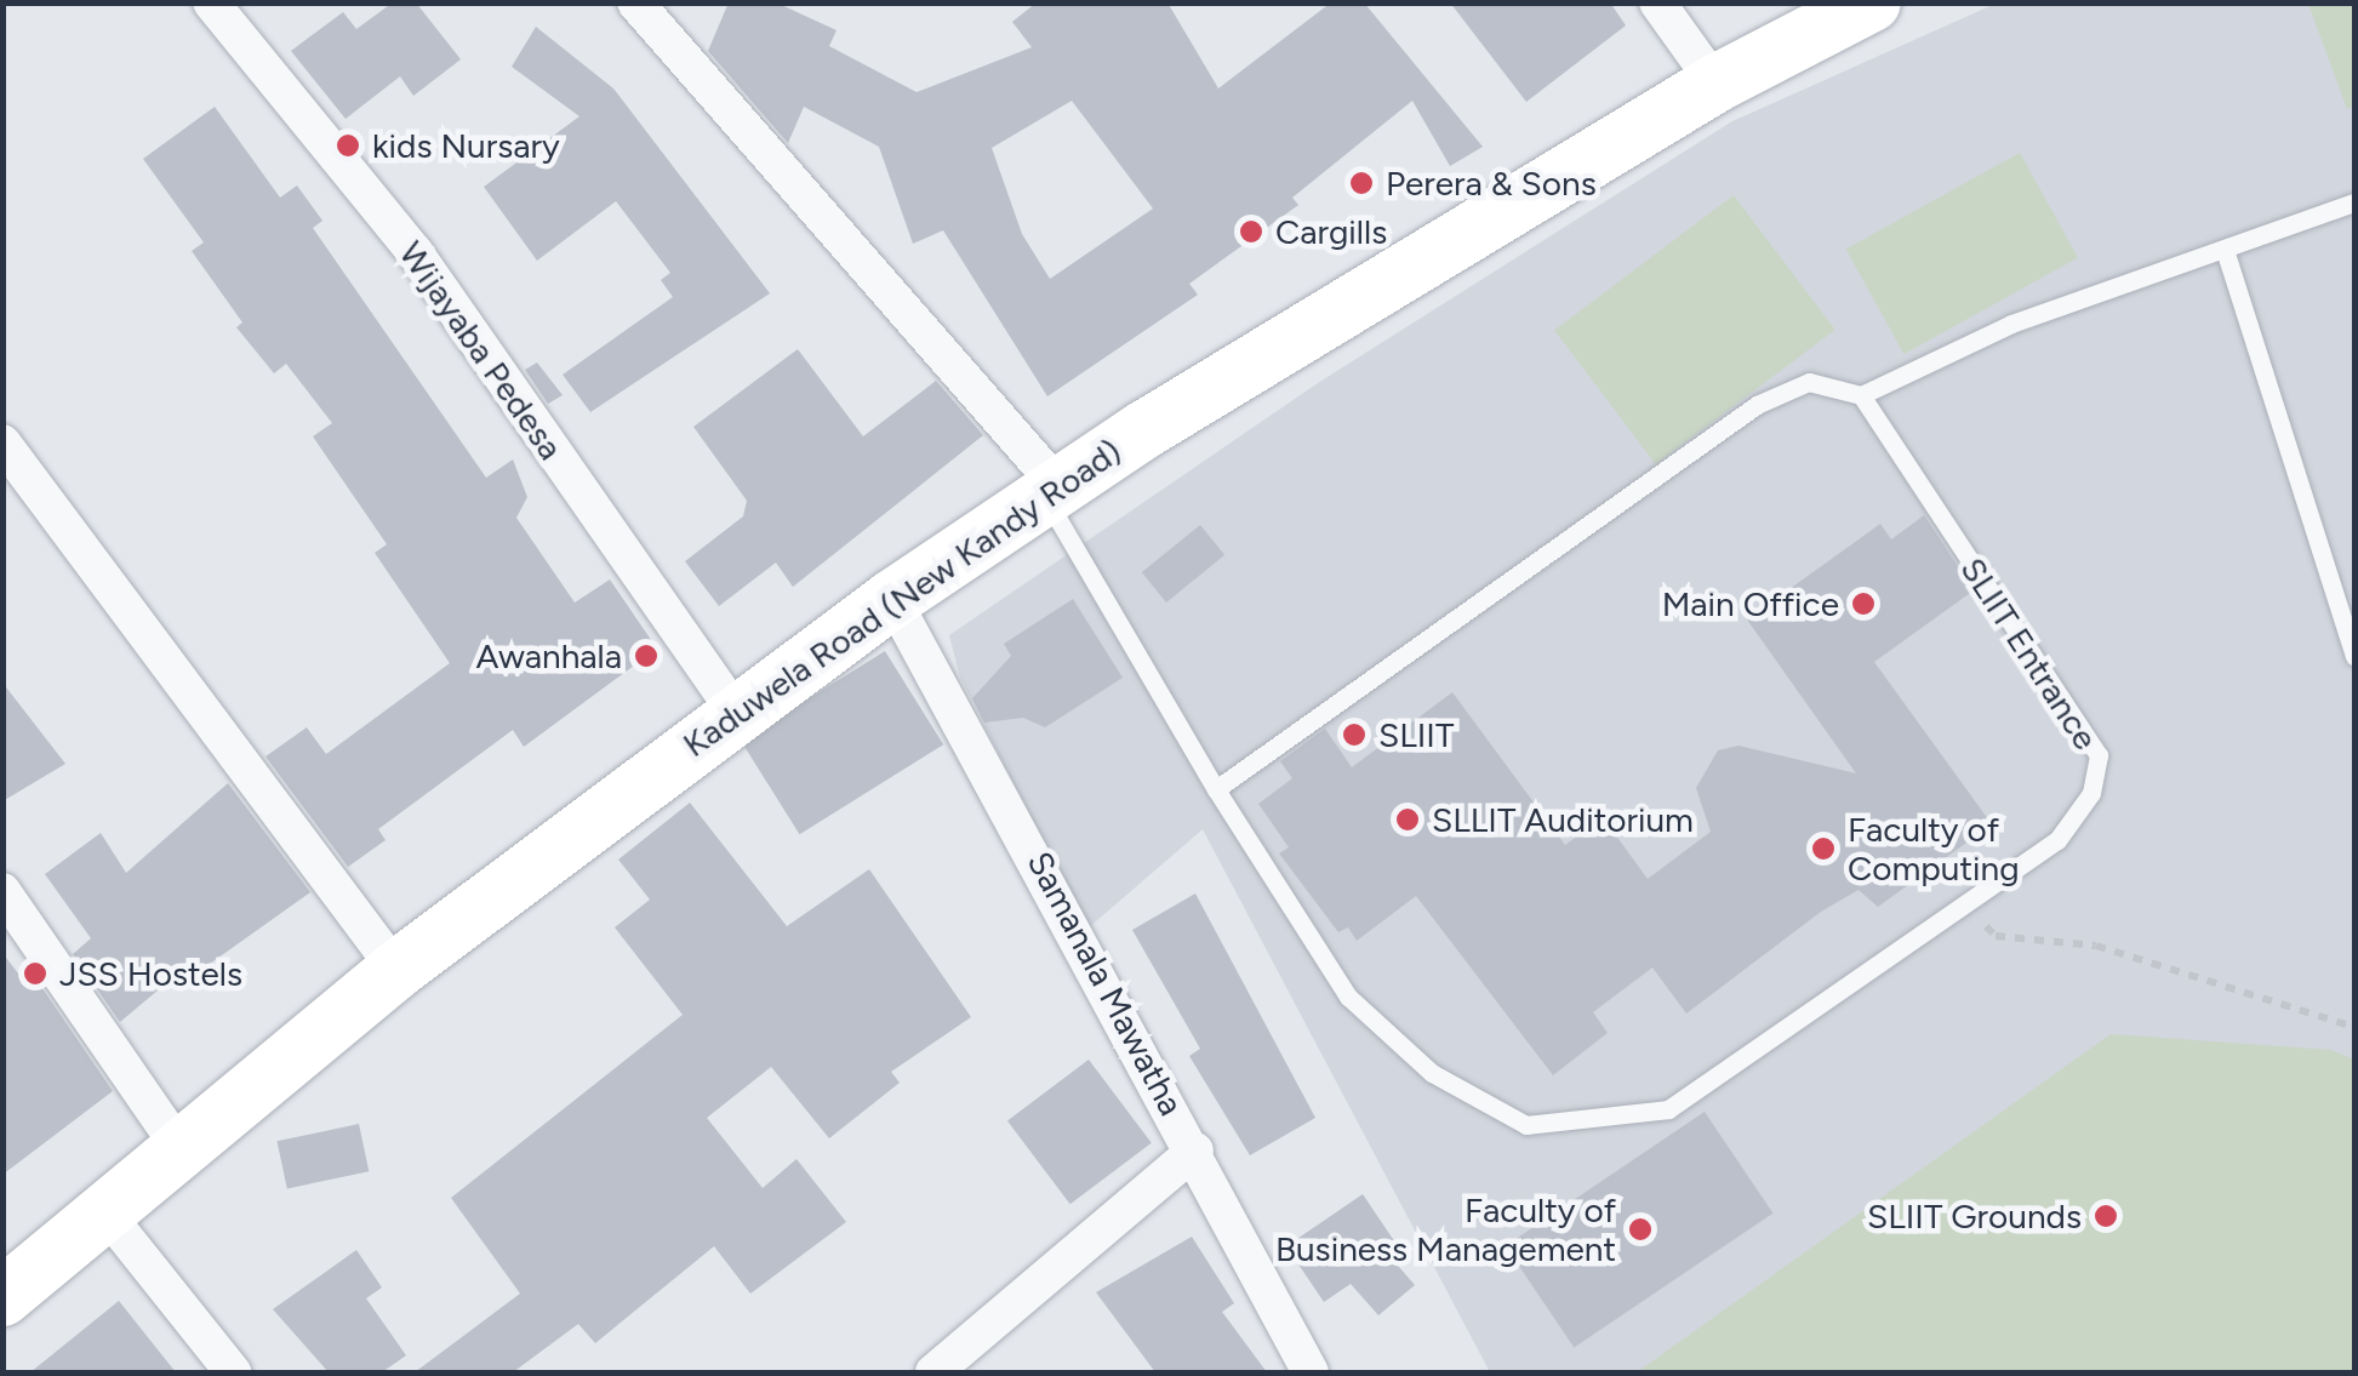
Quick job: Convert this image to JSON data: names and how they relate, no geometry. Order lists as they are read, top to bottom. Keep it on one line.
{"streets":{"main road":["Kaduwela Road (New Kandy Road)"],"street":["Wijayaba Pedesa","Samanala Mawatha"],"lane":["SLIIT Entrance"]},"crossings":[["Wijayaba Pedesa","Kaduwela Road (New Kandy Road)"],["Kaduwela Road (New Kandy Road)","SLIIT Entrance"],["Kaduwela Road (New Kandy Road)","Samanala Mawatha"]],"places":["kids Nursary","Perera & Sons","Cargills","Main Office","Awanhala","SLIIT","SLLIT Auditorium","Faculty of Computing","JSS Hostels","SLIIT Grounds","Faculty of Business Management"]}
